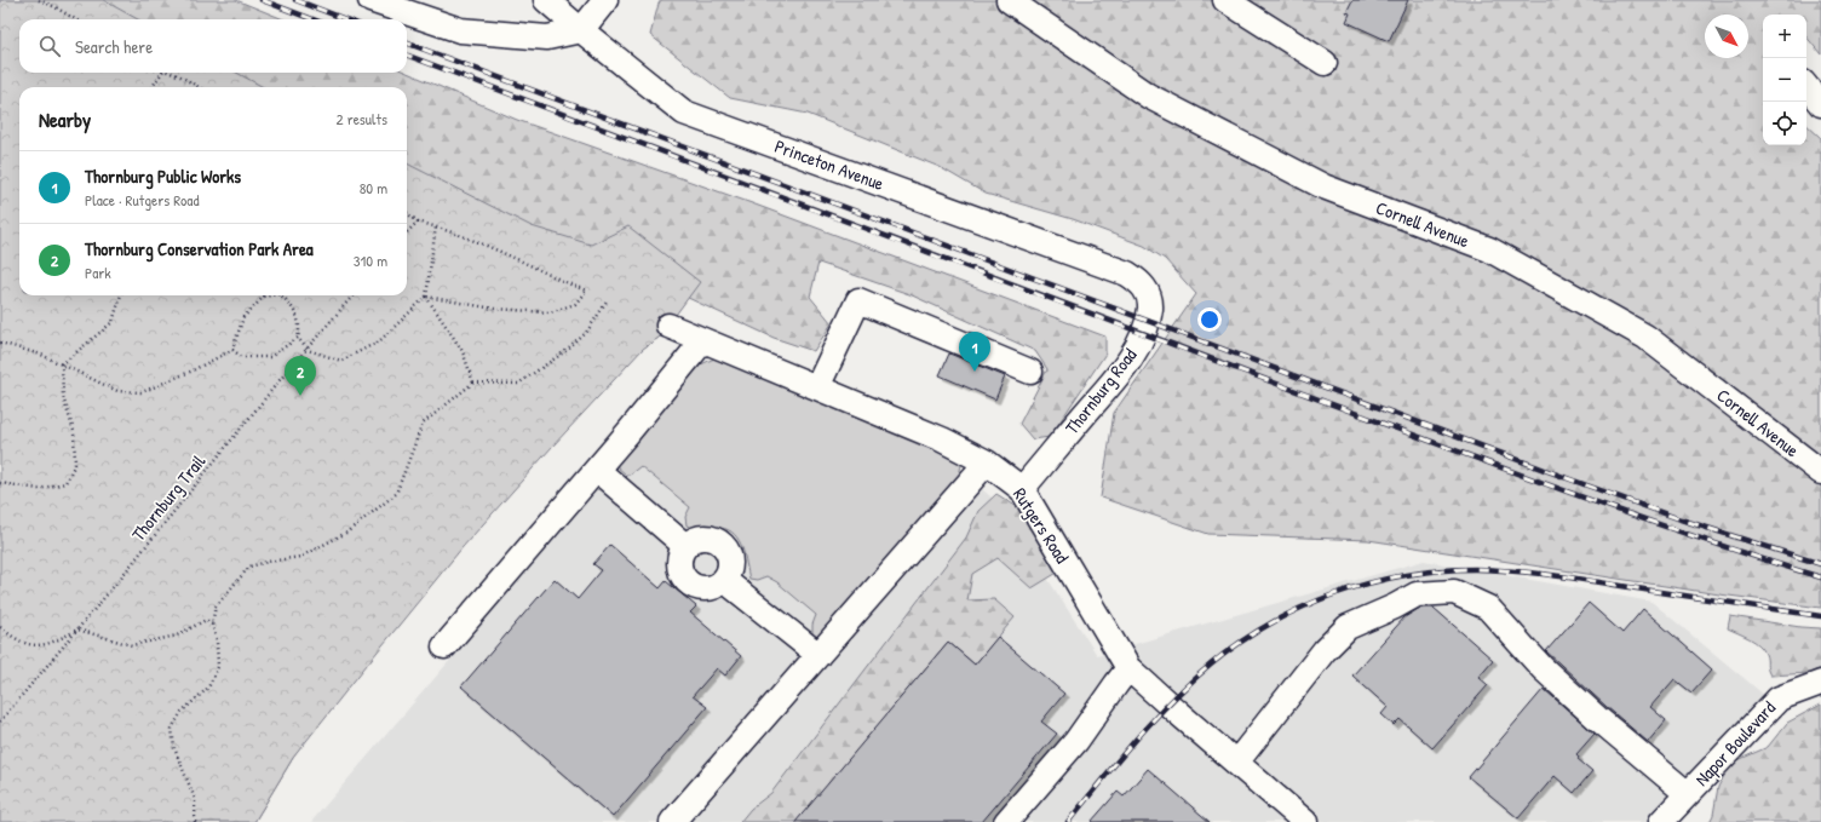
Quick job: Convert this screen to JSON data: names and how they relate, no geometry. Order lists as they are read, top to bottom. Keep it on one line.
{"streets":{"street":["Princeton Avenue","Cornell Avenue","Thornburg Road","Rutgers Road","Napor Boulevard"],"path":["Thornburg Trail"]},"crossings":[["Princeton Avenue","Thornburg Road"],["Thornburg Road","Rutgers Road"]],"north":"bottom right","page":{"map_buttons":["+","−"],"search":"Search here","heading":["Nearby","2 results"],"list":[{"mark":"1","name":"Thornburg Public Works","note":"Place · Rutgers Road","value":"80 m"},{"mark":"2","name":"Thornburg Conservation Park Area","note":"Park","value":"310 m"}],"pins":["1","2"]}}
